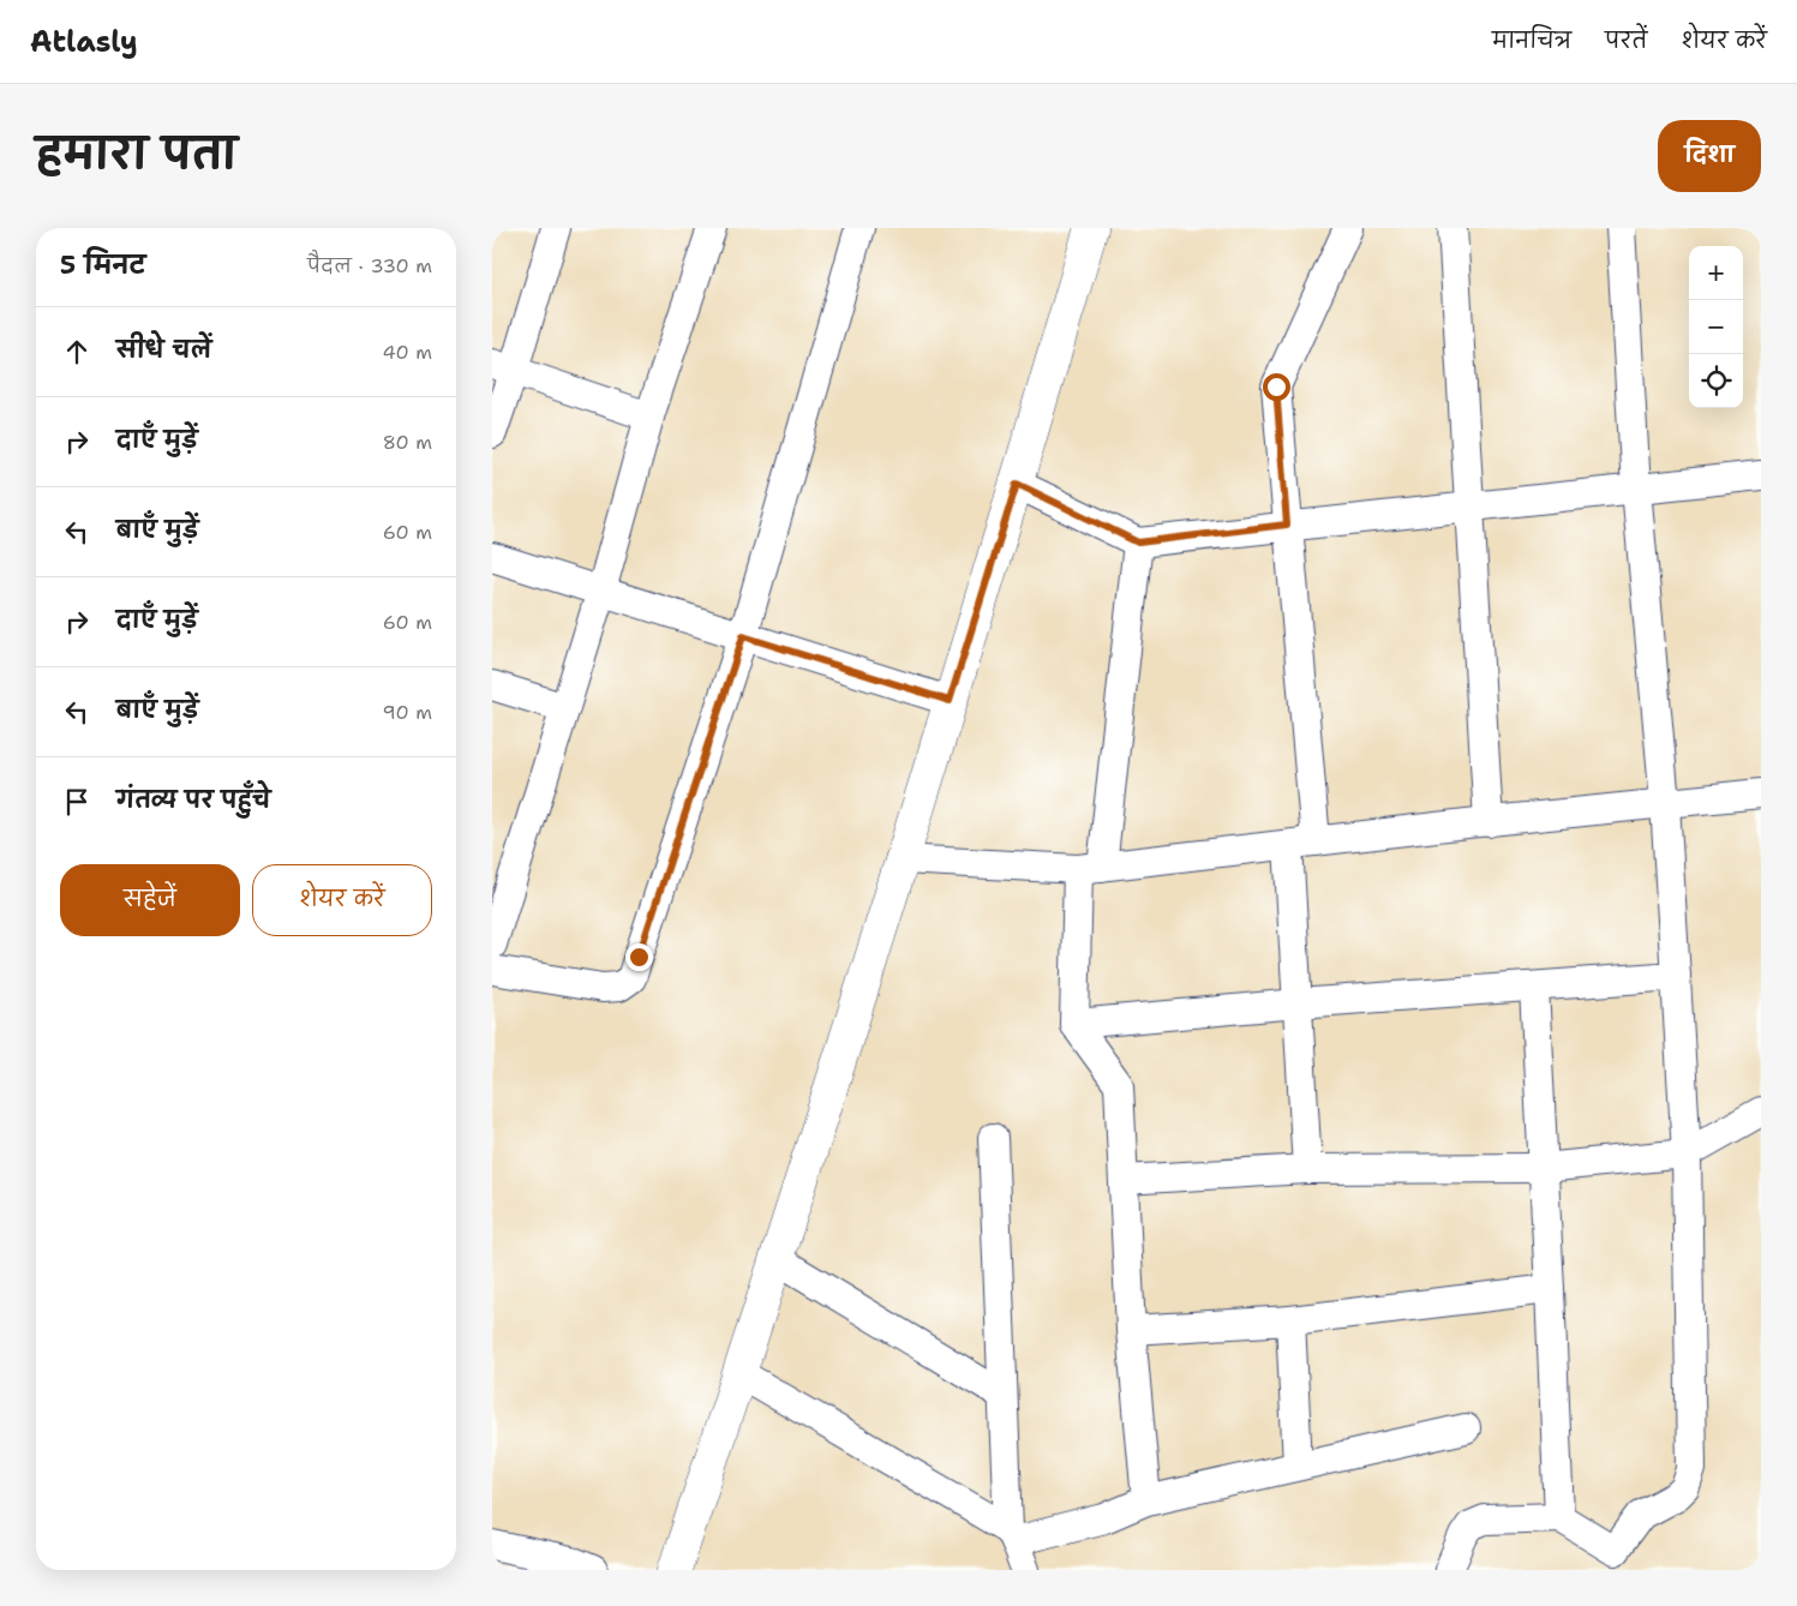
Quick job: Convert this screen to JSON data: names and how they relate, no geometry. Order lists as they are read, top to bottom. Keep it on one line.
{"page":{"header":"Atlasly","nav":["मानचित्र","परतें","शेयर करें"],"title":"हमारा पता","buttons":["दिशा",["सहेजें","शेयर करें"]],"heading":["5 मिनट","पैदल · 330 m"],"map_buttons":["+","−"],"list":[["सीधे चलें","40 m"],["दाएँ मुड़ें","80 m"],["बाएँ मुड़ें","60 m"],["दाएँ मुड़ें","60 m"],["बाएँ मुड़ें","90 m"],"गंतव्य पर पहुँचे"]}}
